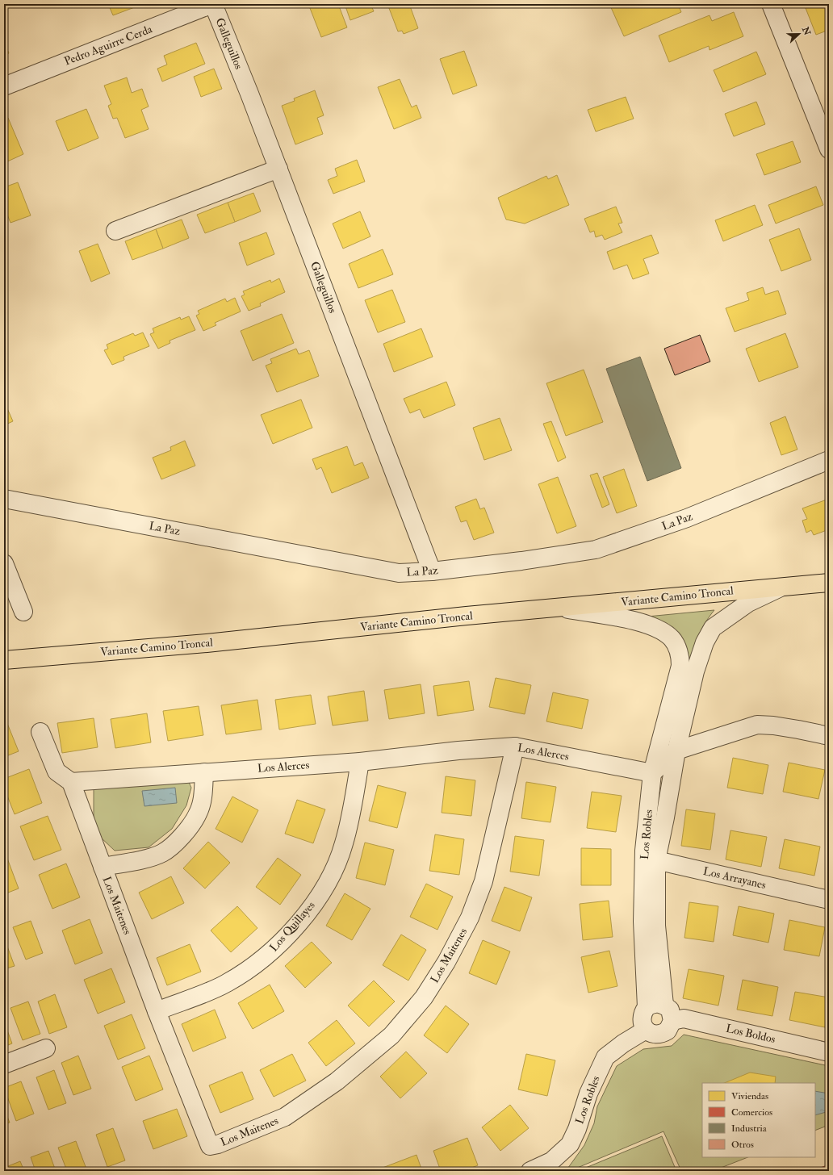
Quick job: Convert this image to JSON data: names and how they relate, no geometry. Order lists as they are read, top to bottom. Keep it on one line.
{"streets":{"main road":["Variante Camino Troncal"],"street":["Galleguillos","Pedro Aguirre Cerda","La Paz","Los Alerces","Los Robles","Los Arrayanes","Los Maitenes","Los Quillayes","Los Boldos"]},"crossings":[["Galleguillos","Pedro Aguirre Cerda"],["Galleguillos","La Paz"],["Variante Camino Troncal","Los Robles"],["Los Alerces","Los Robles"],["Los Alerces","Los Maitenes"],["Los Alerces","Los Quillayes"],["Los Robles","Los Arrayanes"],["Los Robles","Los Boldos"],["Los Maitenes","Los Quillayes"]],"legend":["Viviendas","Comercios","Industria","Otros"],"north":"right"}
